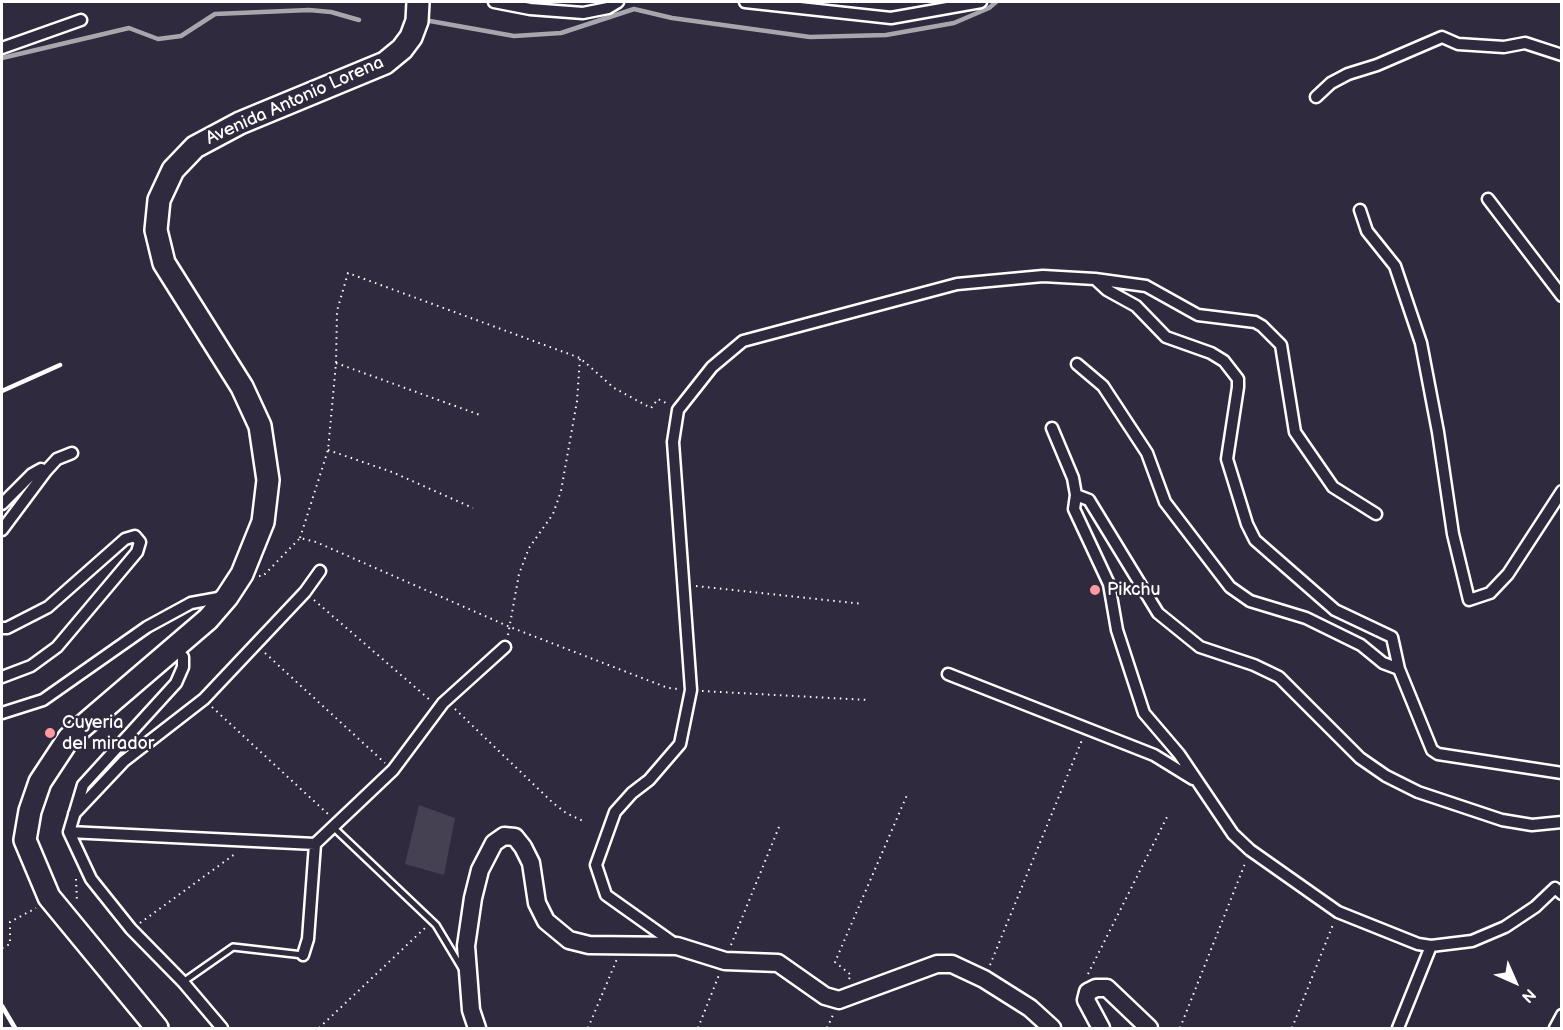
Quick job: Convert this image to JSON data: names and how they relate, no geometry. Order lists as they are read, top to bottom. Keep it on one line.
{"streets":{"highway":["Avenida Antonio Lorena"]},"places":["Pikchu","Cuyeria del mirador"],"north":"bottom right"}
